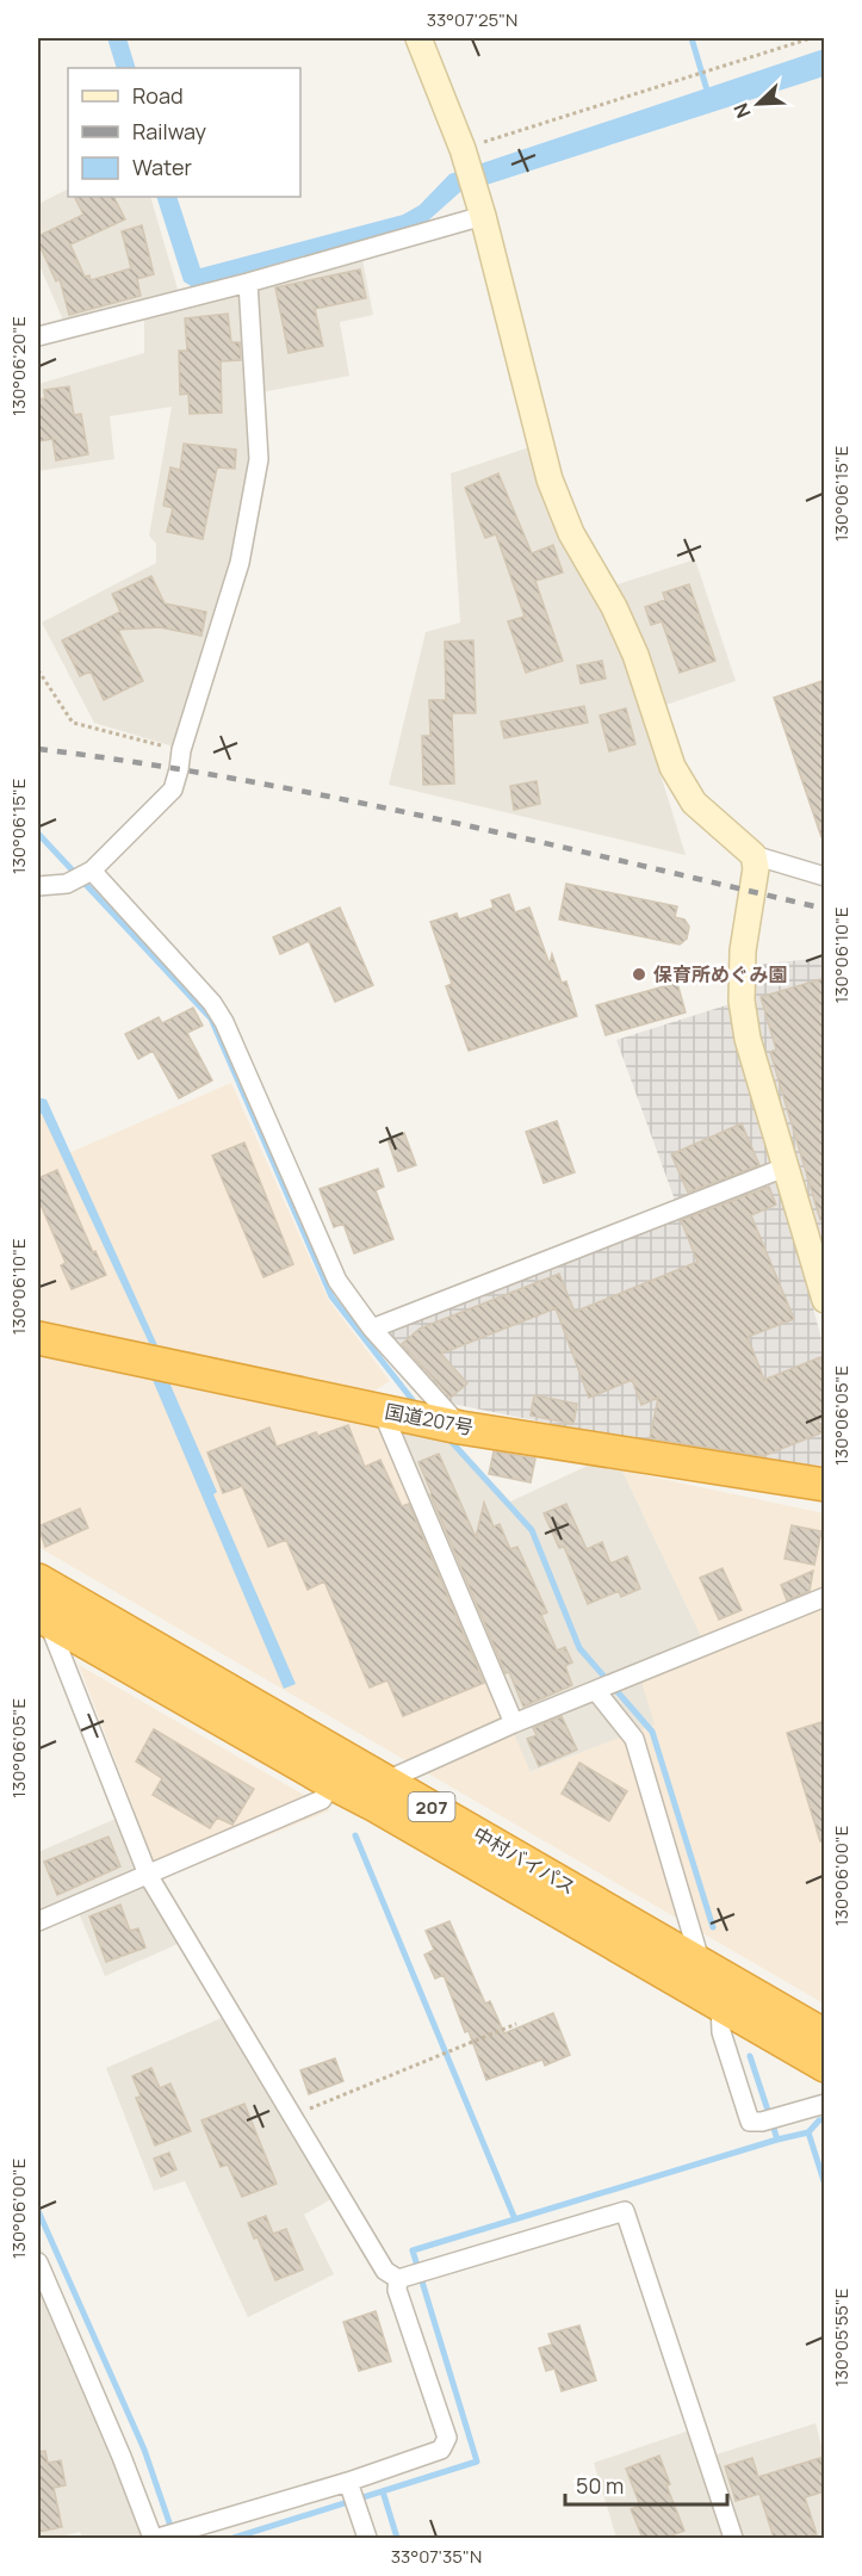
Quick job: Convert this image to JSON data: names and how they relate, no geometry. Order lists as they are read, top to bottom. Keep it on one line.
{"streets":{"highway":["国道207号","207","中村バイパス"]},"places":["保育所めぐみ園"],"legend":["Road","Railway","Water"],"scale_bar":"50 m","north":"bottom left","coordinates":["33°07'25\"N","130°06'20\"E","130°06'15\"E","130°06'10\"E","130°06'05\"E","130°06'00\"E","130°05'55\"E","33°07'35\"N"]}
